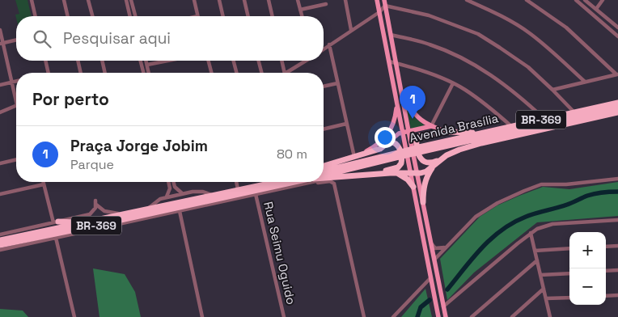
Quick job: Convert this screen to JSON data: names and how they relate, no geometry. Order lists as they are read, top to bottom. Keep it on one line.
{"streets":{"highway":["BR-369","Avenida Brasília"],"street":["Rua Seimu Oguido"]},"page":{"search":"Pesquisar aqui","heading":"Por perto","pins":"1","list":[{"mark":"1","name":"Praça Jorge Jobim","note":"Parque","value":"80 m"}],"map_buttons":["+","−"]}}
